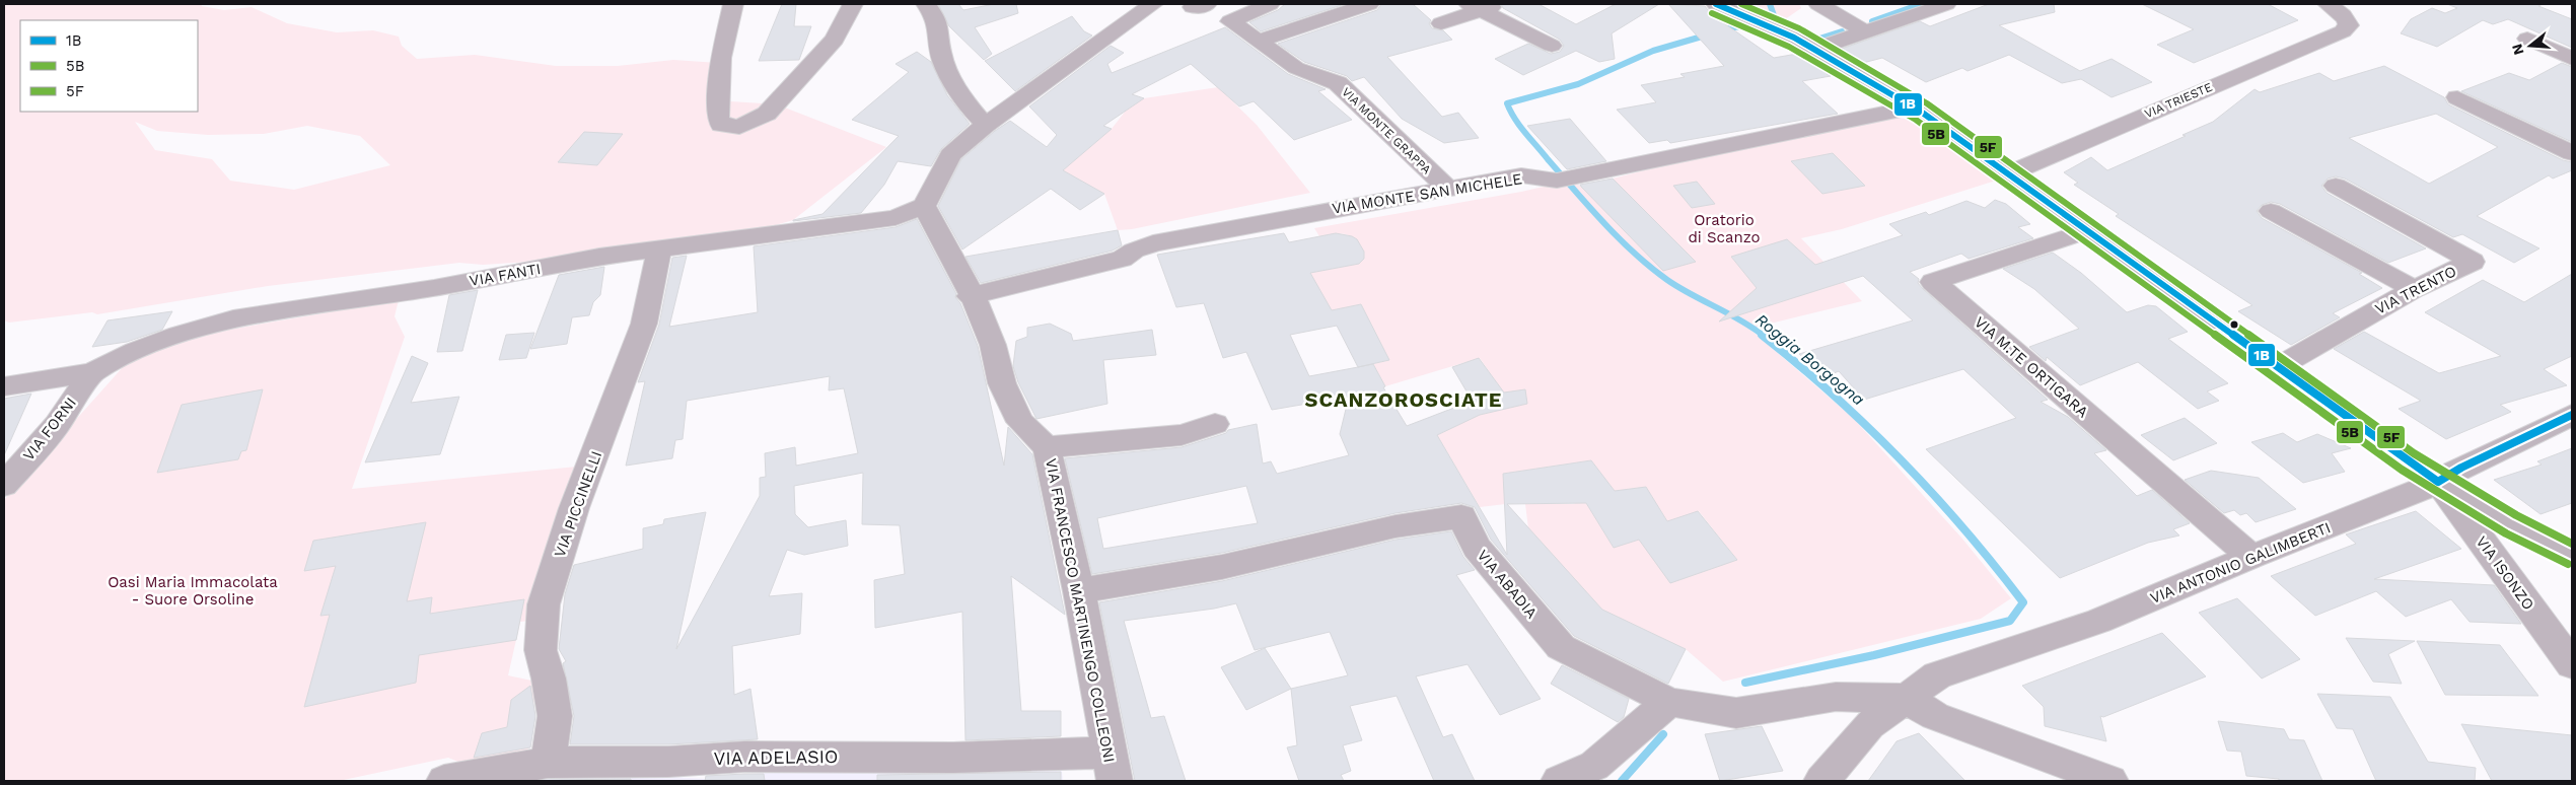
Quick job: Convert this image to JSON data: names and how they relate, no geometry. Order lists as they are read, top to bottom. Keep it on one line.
{"streets":{"street":["VIA TRIESTE","VIA MONTE GRAPPA","VIA MONTE SAN MICHELE","VIA FANTI","VIA TRENTO","VIA M.TE ORTIGARA","VIA FORNI","VIA PICCINELLI","VIA ANTONIO GALIMBERTI","VIA ISONZO","VIA ABADIA","VIA FRANCESCO MARTINENGO COLLEONI","VIA ADELASIO"]},"crossings":[["VIA MONTE GRAPPA","VIA MONTE SAN MICHELE"],["VIA MONTE SAN MICHELE","VIA FRANCESCO MARTINENGO COLLEONI"],["VIA FANTI","VIA FORNI"],["VIA FANTI","VIA PICCINELLI"],["VIA FANTI","VIA FRANCESCO MARTINENGO COLLEONI"],["VIA M.TE ORTIGARA","VIA ANTONIO GALIMBERTI"],["VIA PICCINELLI","VIA ADELASIO"],["VIA ANTONIO GALIMBERTI","VIA ISONZO"],["VIA ANTONIO GALIMBERTI","VIA ABADIA"],["VIA ABADIA","VIA FRANCESCO MARTINENGO COLLEONI"],["VIA FRANCESCO MARTINENGO COLLEONI","VIA ADELASIO"]],"districts":["SCANZOROSCIATE"],"water":["Roggia Borgogna"],"parks":["Oratorio di Scanzo","Oasi Maria Immacolata - Suore Orsoline"],"lines":["transit line 1B","transit line 5F","transit line 5B"],"legend":["1B","5B","5F"],"north":"left"}
